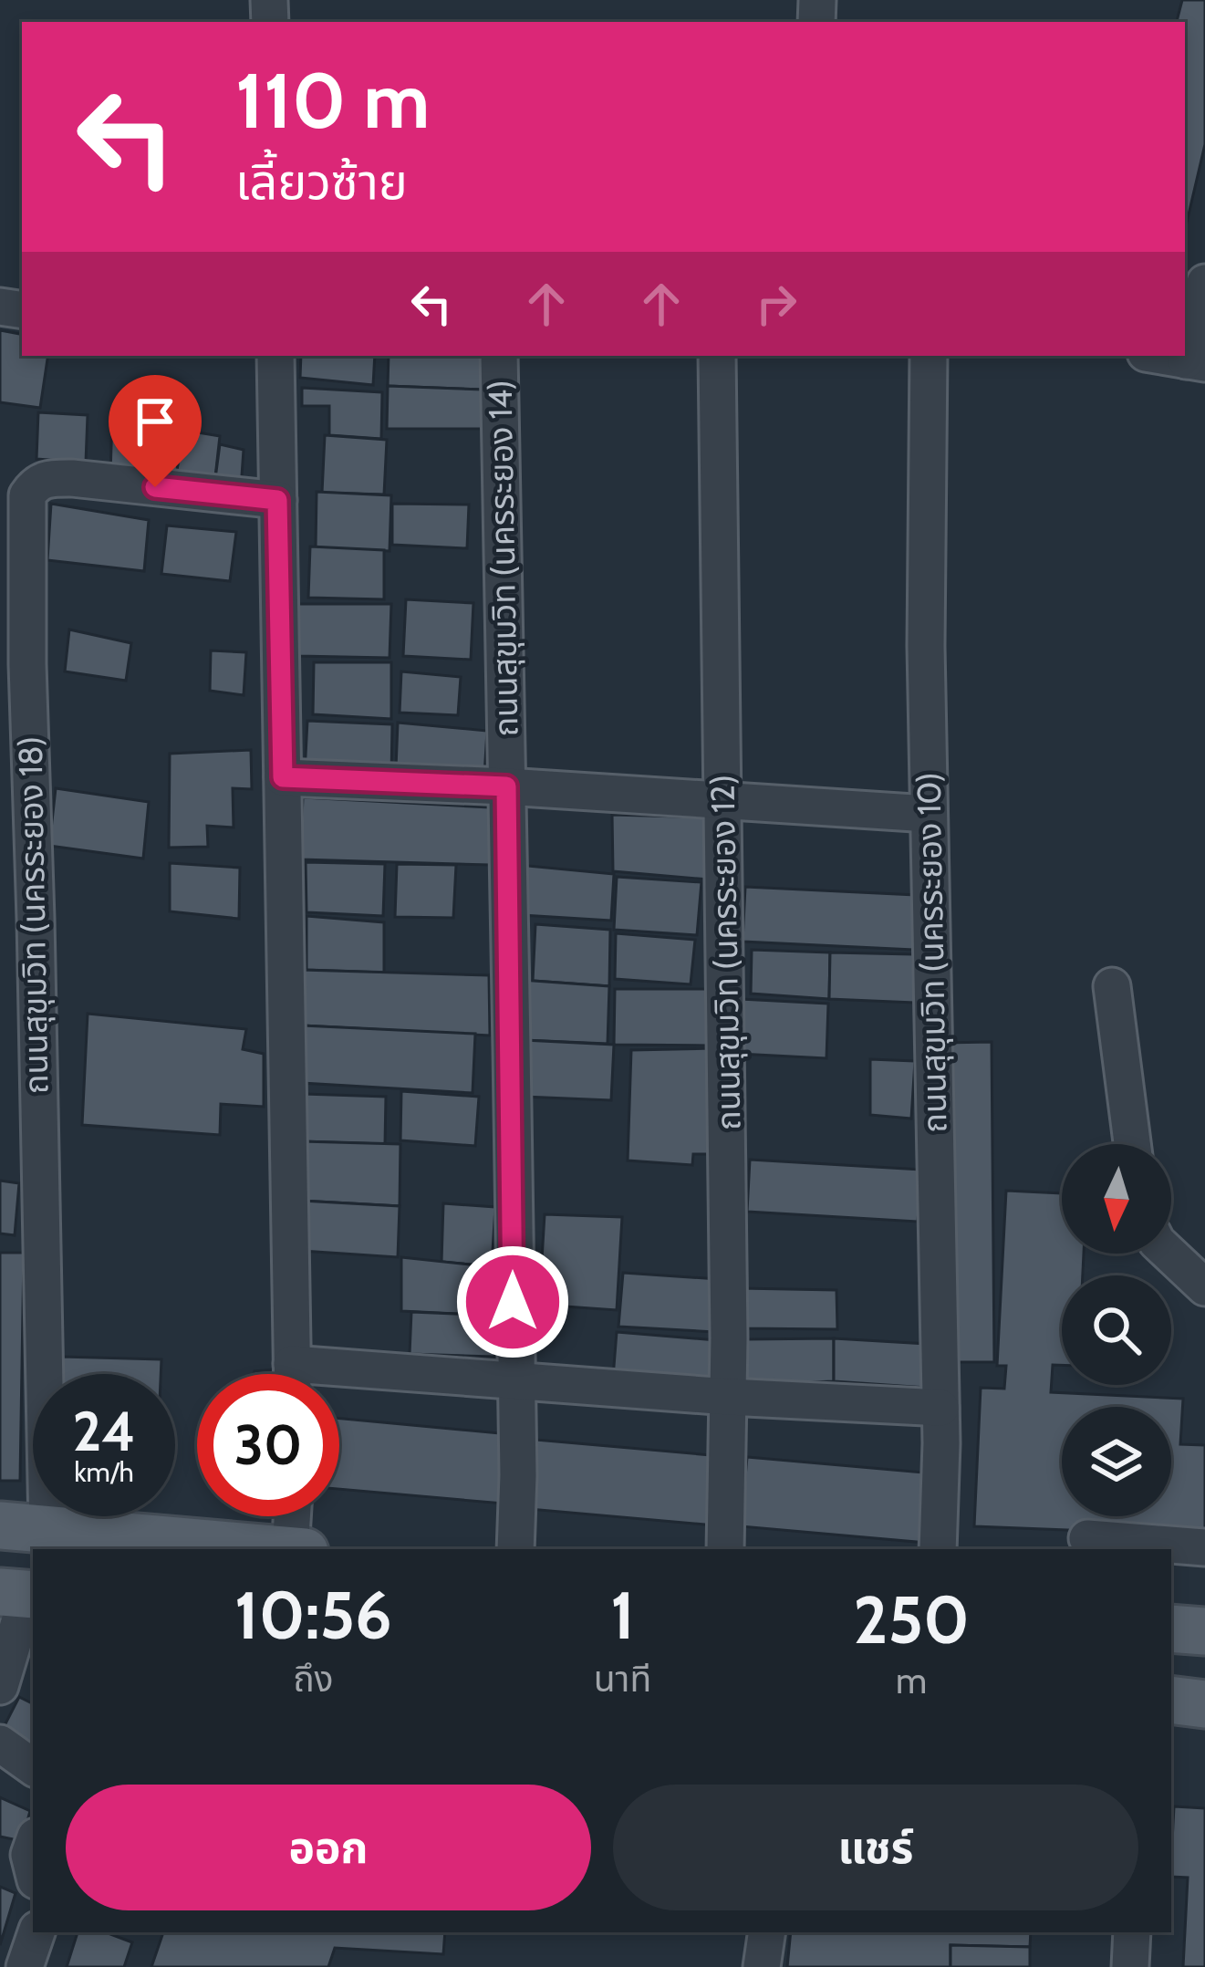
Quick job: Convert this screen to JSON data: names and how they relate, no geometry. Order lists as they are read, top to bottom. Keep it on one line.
{"streets":{"street":["ถนนสุขุมวิท (นครระยอง 14)","ถนนสุขุมวิท (นครระยอง 18)","ถนนสุขุมวิท (นครระยอง 12)","ถนนสุขุมวิท (นครระยอง 10)"]},"north":"bottom","page":{"turn":["110 m","เลี้ยวซ้าย"],"speed":"24 km/h","limit":"30","eta":["10:56","ถึง","1","นาที","250","m"],"buttons":["ออก","แชร์"]}}
